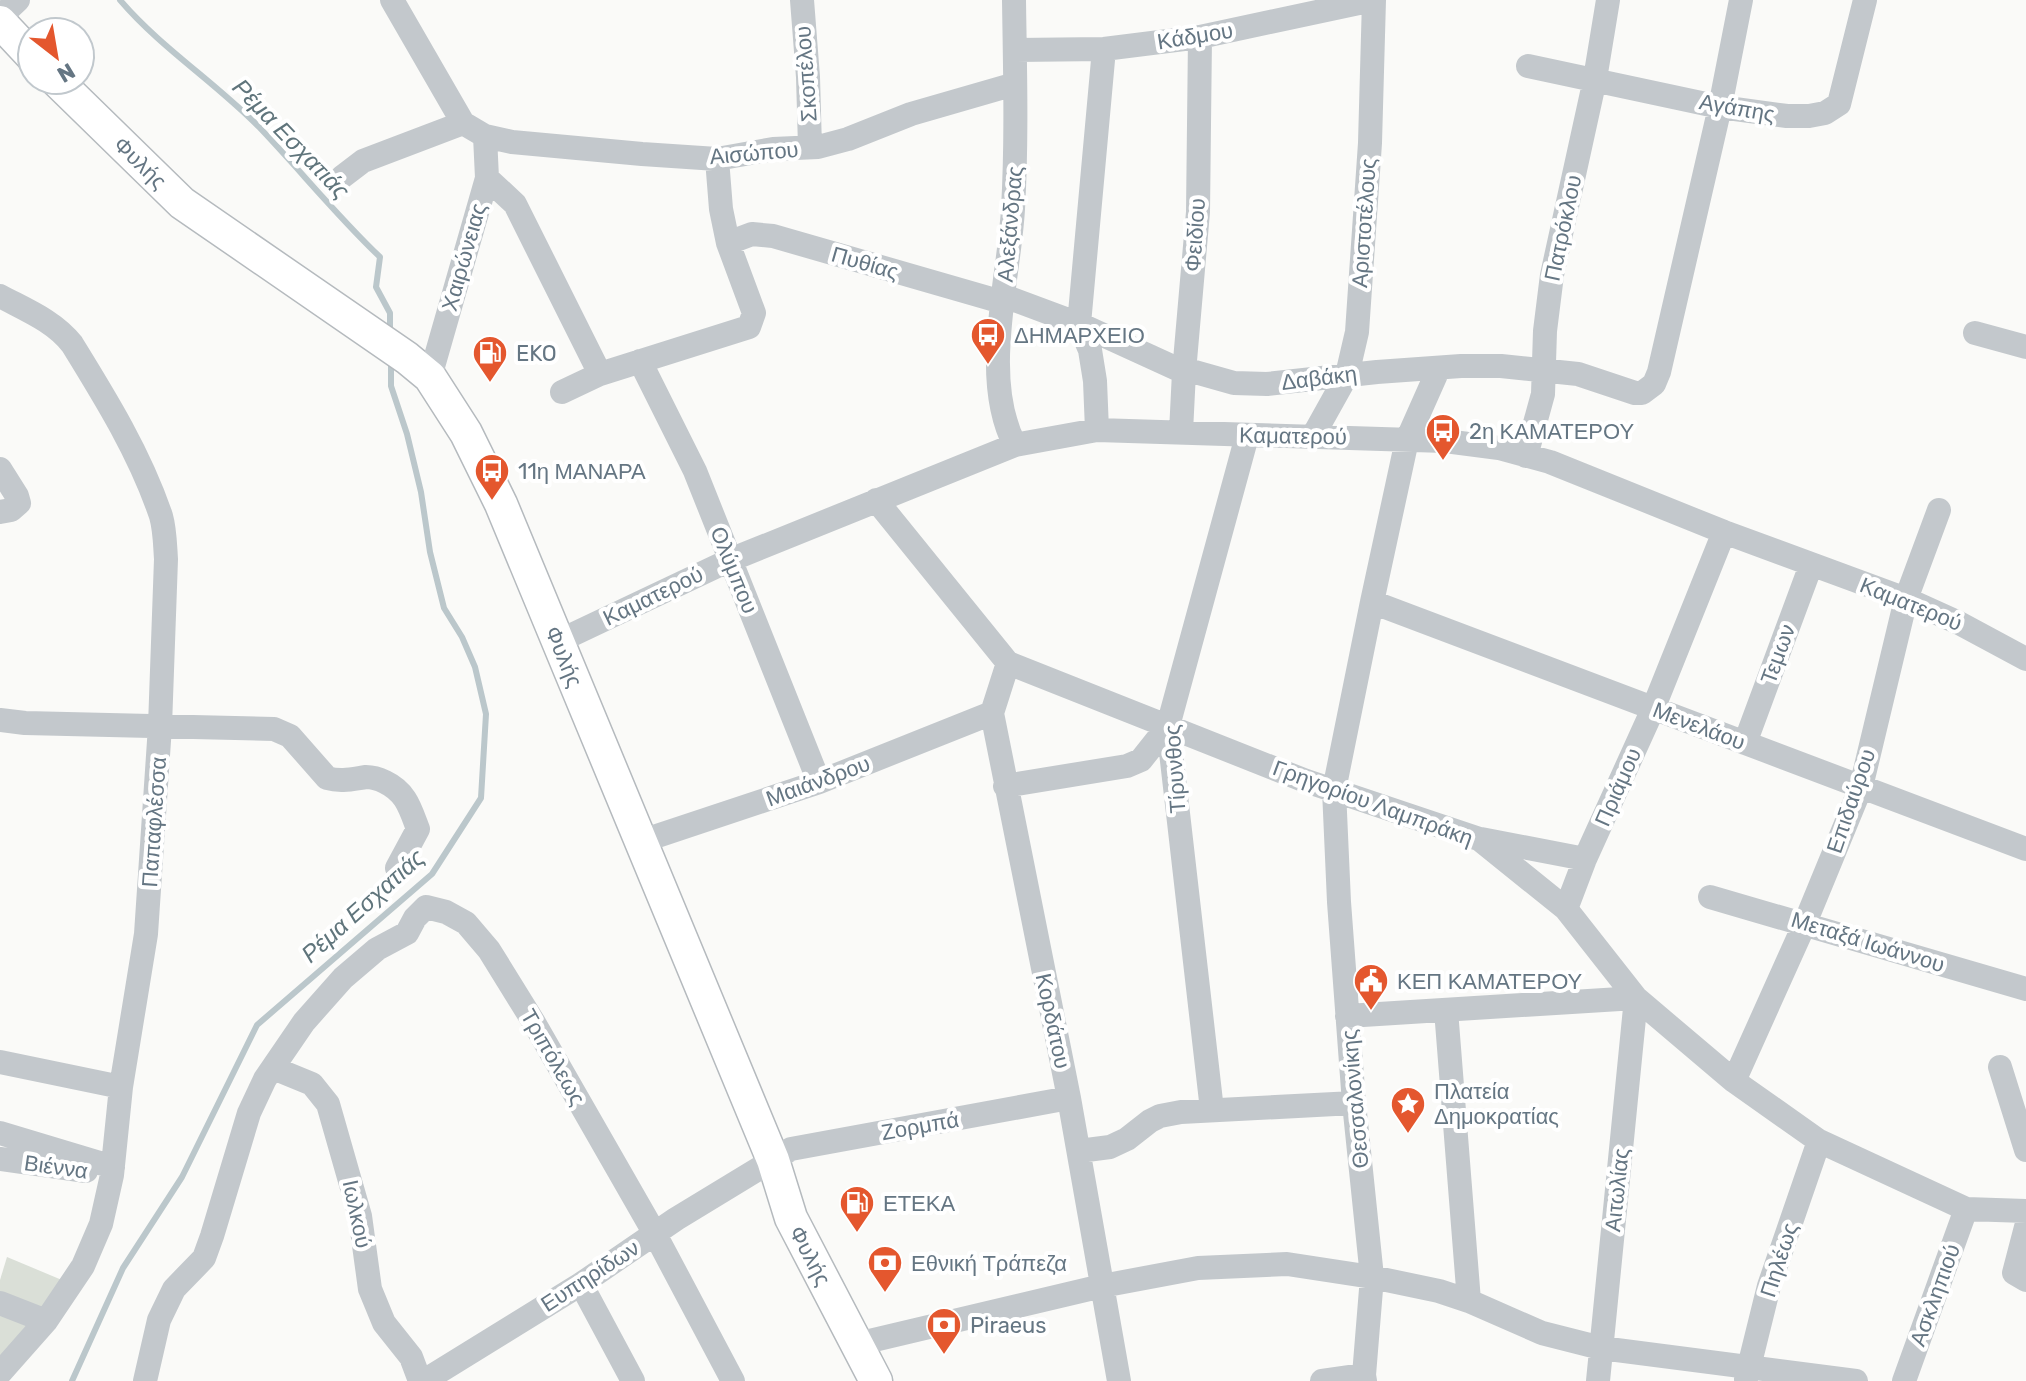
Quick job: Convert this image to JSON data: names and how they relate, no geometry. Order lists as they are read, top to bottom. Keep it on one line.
{"streets":{"main road":["Φυλής"],"street":["Κάδμου","Σκοπέλου","Αγάπης","Αισώπου","Αριστοτέλους","Αλεξάνδρας","Πατρόκλου","Φειδίου","Χαιρώνειας","Πυθίας","Δαβάκη","Καματερού","Ολύμπου","Τεμων","Μενελάου","Τίρυνθος","Μαιάνδρου","Πριάμου","Επιδαύρου","Γρηγορίου Λαμπράκη","Παπαφλέσσα","Μεταξά Ιωάννου","Κορδάτου","Τριπόλεως","Θεσσαλονίκης","Ζορμπά","Βιέννα","Αιτωλίας","Ιωλκού","Πηλέως","Ευπηρίδων","Ασκληπιού"]},"crossings":[["Κάδμου","Αριστοτέλους"],["Κάδμου","Αλεξάνδρας"],["Κάδμου","Φειδίου"],["Σκοπέλου","Αισώπου"],["Αγάπης","Πατρόκλου"],["Αγάπης","Δαβάκη"],["Αισώπου","Αλεξάνδρας"],["Αισώπου","Χαιρώνειας"],["Φυλής","Χαιρώνειας"],["Φυλής","Καματερού"],["Φυλής","Μαιάνδρου"],["Φυλής","Ζορμπά"],["Αριστοτέλους","Δαβάκη"],["Αριστοτέλους","Καματερού"],["Αλεξάνδρας","Πυθίας"],["Αλεξάνδρας","Δαβάκη"],["Αλεξάνδρας","Καματερού"],["Πατρόκλου","Δαβάκη"],["Πατρόκλου","Καματερού"],["Φειδίου","Δαβάκη"],["Φειδίου","Καματερού"],["Πυθίας","Δαβάκη"],["Δαβάκη","Θεσσαλονίκης"],["Καματερού","Ολύμπου"],["Καματερού","Τεμων"],["Καματερού","Τίρυνθος"],["Καματερού","Πριάμου"],["Καματερού","Επιδαύρου"],["Καματερού","Γρηγορίου Λαμπράκη"],["Καματερού","Θεσσαλονίκης"],["Ολύμπου","Μαιάνδρου"],["Τεμων","Μενελάου"],["Μενελάου","Πριάμου"],["Μενελάου","Επιδαύρου"],["Μενελάου","Θεσσαλονίκης"],["Τίρυνθος","Γρηγορίου Λαμπράκη"],["Μαιάνδρου","Κορδάτου"],["Πριάμου","Γρηγορίου Λαμπράκη"],["Επιδαύρου","Γρηγορίου Λαμπράκη"],["Επιδαύρου","Μεταξά Ιωάννου"],["Γρηγορίου Λαμπράκη","Κορδάτου"],["Γρηγορίου Λαμπράκη","Θεσσαλονίκης"],["Γρηγορίου Λαμπράκη","Αιτωλίας"],["Γρηγορίου Λαμπράκη","Πηλέως"],["Γρηγορίου Λαμπράκη","Ασκληπιού"],["Παπαφλέσσα","Βιέννα"],["Κορδάτου","Ζορμπά"],["Τριπόλεως","Ζορμπά"],["Τριπόλεως","Ιωλκού"],["Τριπόλεως","Ευπηρίδων"],["Ζορμπά","Ευπηρίδων"],["Ιωλκού","Ευπηρίδων"]],"water":["Ρέμα Εσχατιάς"],"places":{"bus stop":["ΔΗΜΑΡΧΕΙΟ","2η ΚΑΜΑΤΕΡΟΥ","11η ΜΑΝΑΡΑ"],"fuel station":["EKO","ΕΤΕΚΑ"],"public building":["ΚΕΠ ΚΑΜΑΤΕΡΟΥ"],"place":["Πλατεία Δημοκρατίας"],"bank":["Εθνική Τράπεζα","Piraeus"]},"north":"bottom right"}
